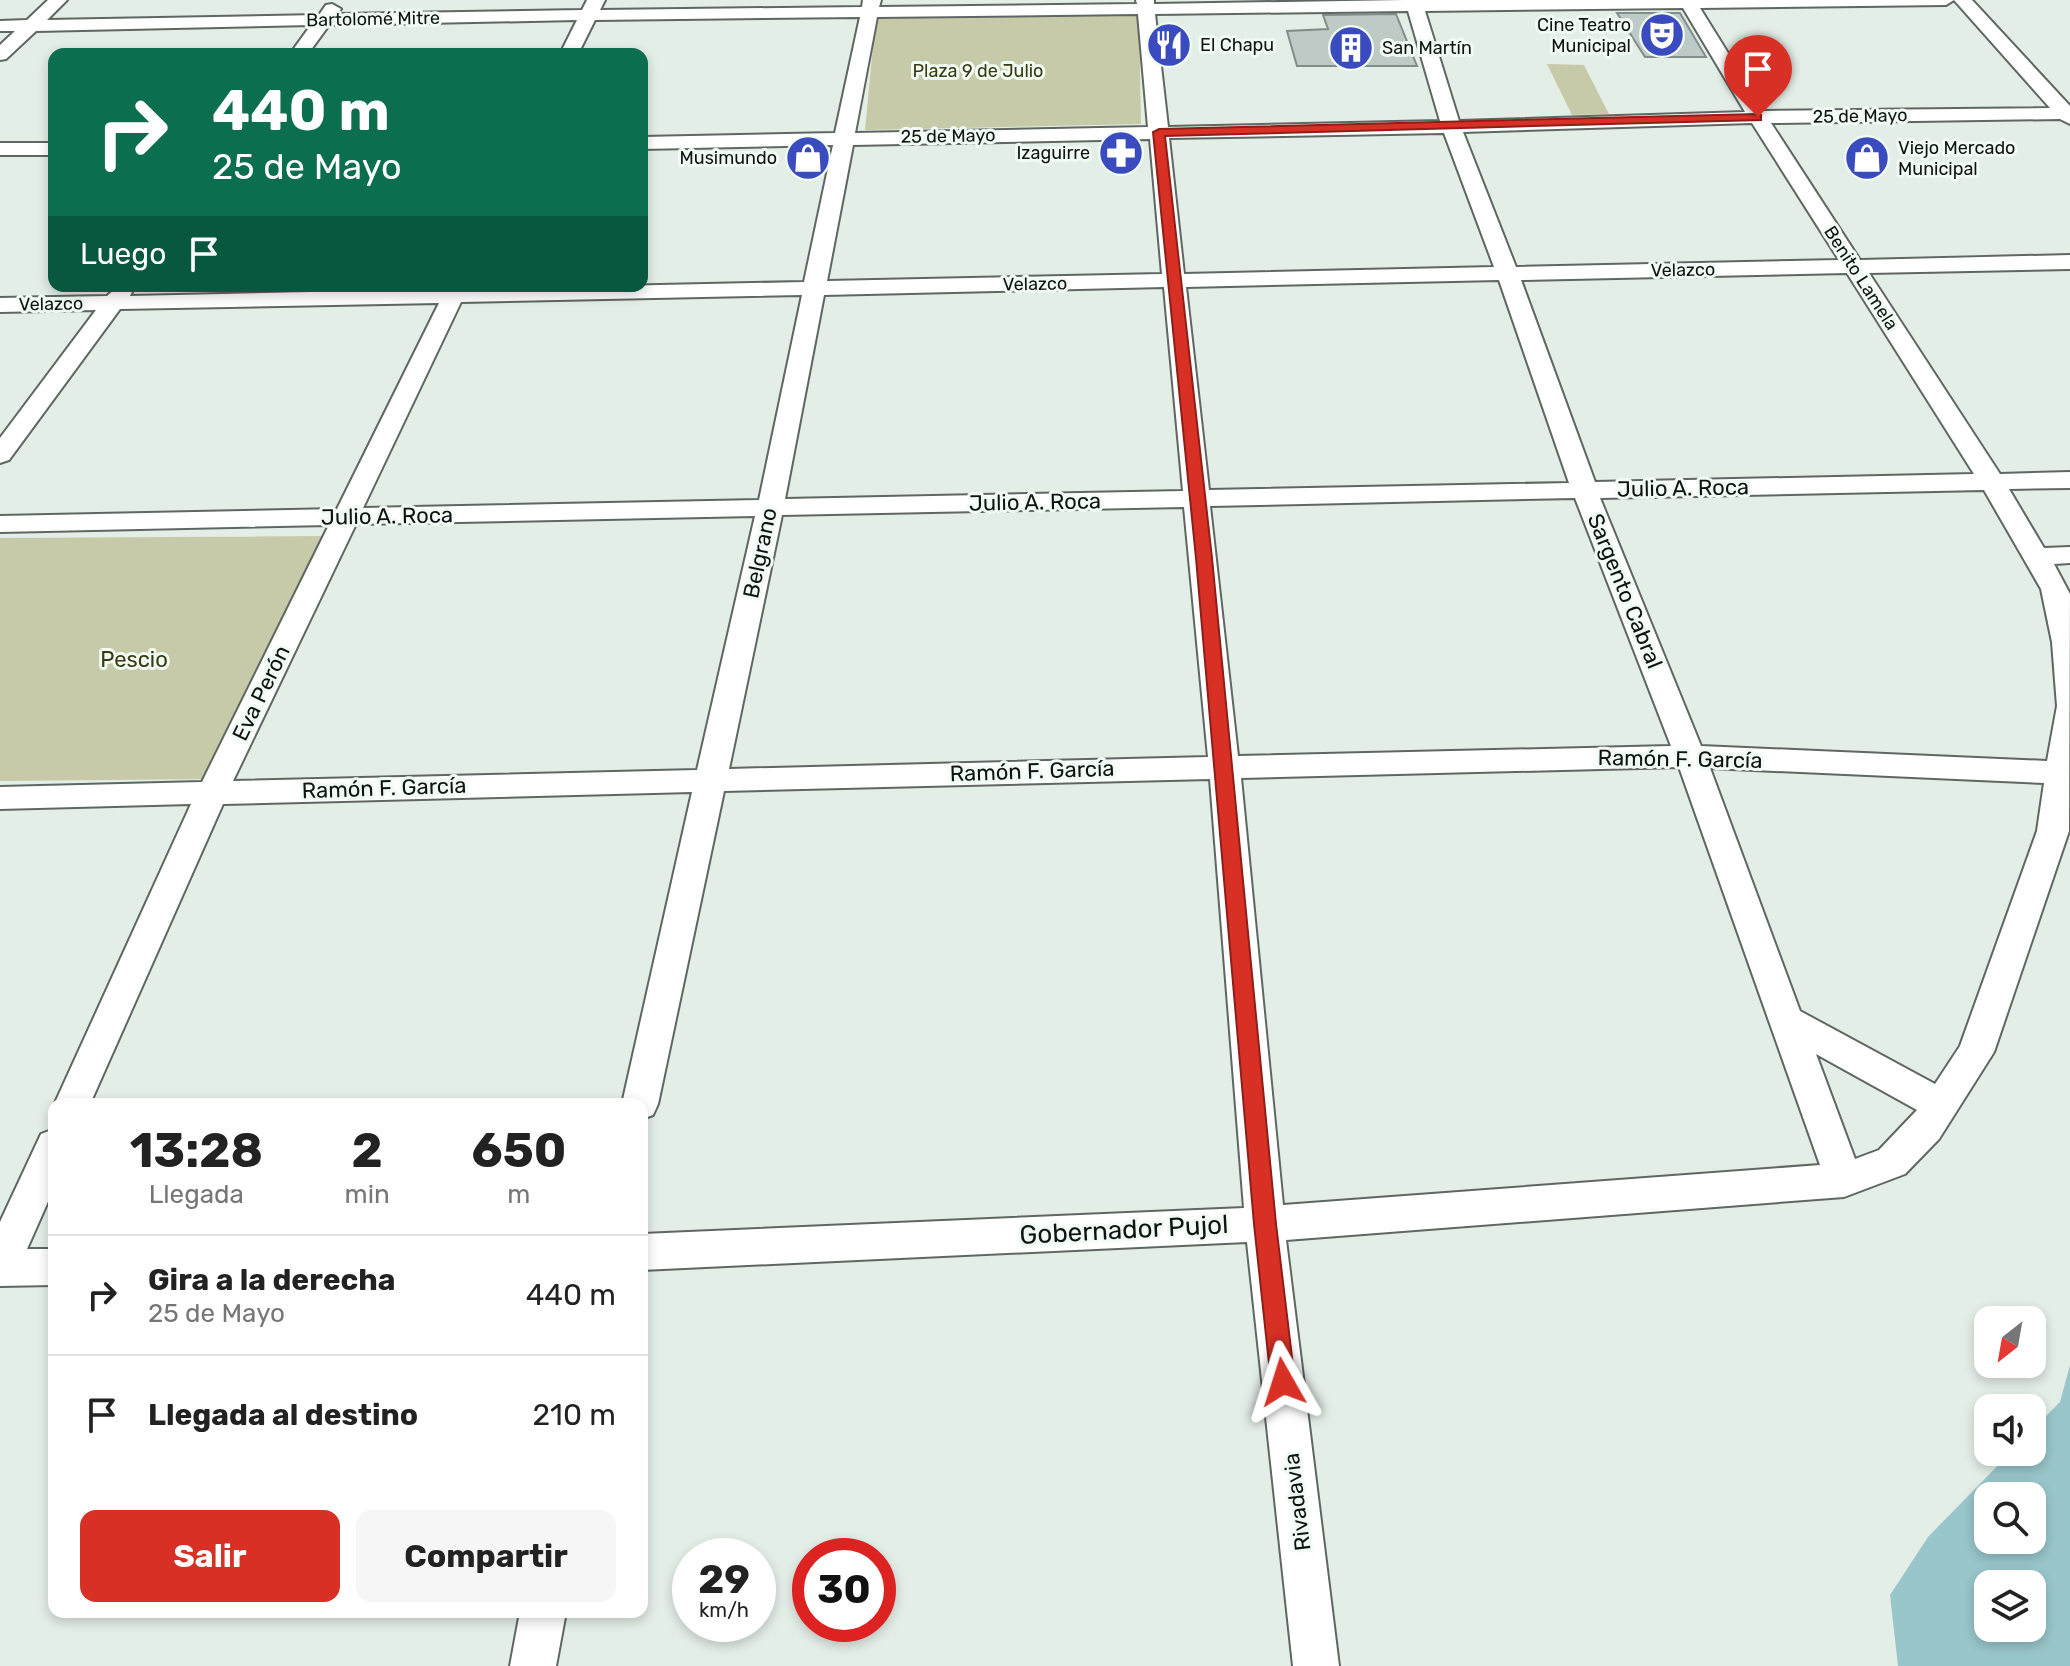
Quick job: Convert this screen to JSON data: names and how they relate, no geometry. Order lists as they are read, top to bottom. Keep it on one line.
{"streets":{"street":["Bartolomé Mitre","25 de Mayo","Velazco","Benito Lamela","Julio A. Roca","Belgrano","Sargento Cabral","Eva Perón","Ramón F. García","Gobernador Pujol","Rivadavia"]},"crossings":[["Bartolomé Mitre","Benito Lamela"],["Bartolomé Mitre","Belgrano"],["Bartolomé Mitre","Sargento Cabral"],["Bartolomé Mitre","Rivadavia"],["25 de Mayo","Benito Lamela"],["25 de Mayo","Belgrano"],["25 de Mayo","Sargento Cabral"],["25 de Mayo","Rivadavia"],["Velazco","Benito Lamela"],["Velazco","Belgrano"],["Velazco","Sargento Cabral"],["Velazco","Rivadavia"],["Benito Lamela","Julio A. Roca"],["Benito Lamela","Ramón F. García"],["Benito Lamela","Gobernador Pujol"],["Julio A. Roca","Belgrano"],["Julio A. Roca","Sargento Cabral"],["Julio A. Roca","Eva Perón"],["Julio A. Roca","Rivadavia"],["Belgrano","Ramón F. García"],["Sargento Cabral","Ramón F. García"],["Sargento Cabral","Gobernador Pujol"],["Eva Perón","Ramón F. García"],["Ramón F. García","Gobernador Pujol"],["Ramón F. García","Rivadavia"],["Gobernador Pujol","Rivadavia"]],"parks":["Plaza 9 de Julio","Pescio"],"places":{"theatre":["Cine Teatro Municipal"],"restaurant":["El Chapu"],"building":["San Martín"],"pharmacy":["Izaguirre"],"shop":["Musimundo","Viejo Mercado Municipal"]},"north":"bottom left","page":{"turn":["440 m","25 de Mayo"],"then":"Luego","eta":["13:28","Llegada","2","min","650","m"],"list":[{"name":"Gira a la derecha","note":"25 de Mayo","value":"440 m"},{"name":"Llegada al destino","value":"210 m"}],"buttons":["Salir","Compartir"],"speed":"29 km/h","limit":"30"}}
